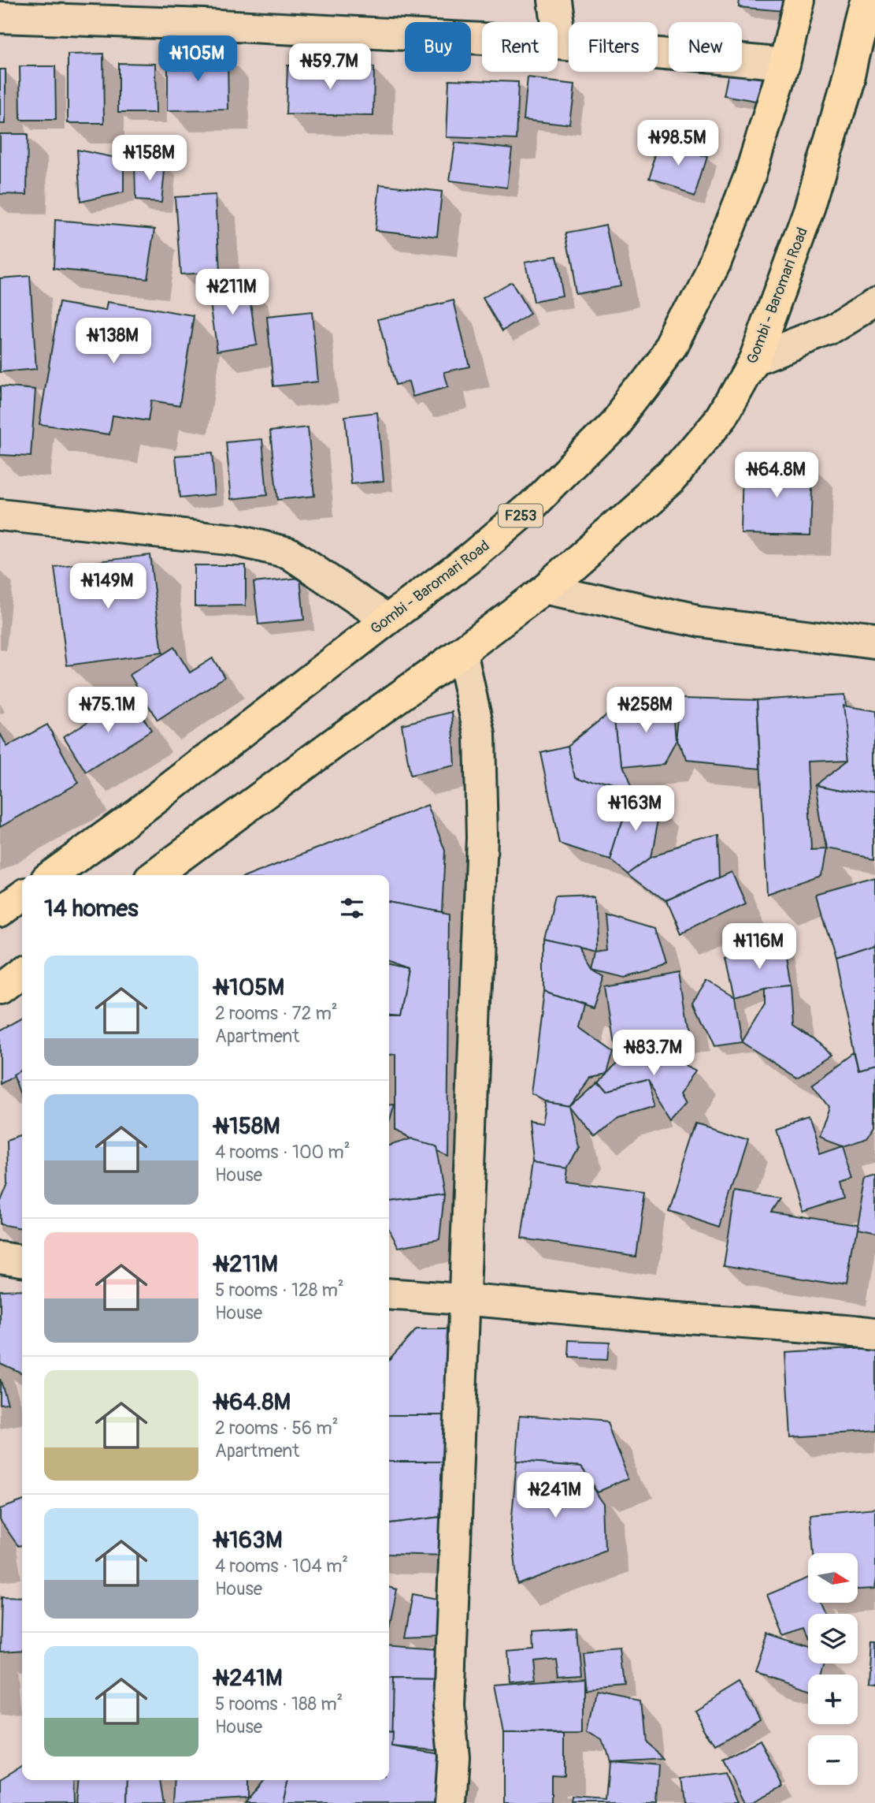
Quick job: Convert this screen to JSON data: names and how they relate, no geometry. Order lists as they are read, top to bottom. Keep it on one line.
{"streets":{"main road":["Gombi - Baromari Road","F253"]},"north":"right","page":{"chip":["Buy","Rent","Filters","New"],"price":["₦105M","₦59.7M","₦98.5M","₦158M","₦211M","₦138M","₦64.8M","₦149M","₦75.1M","₦258M","₦163M","₦116M","₦83.7M","₦241M"],"heading":"14 homes","list":[{"name":"₦105M","note":"2 rooms · 72 m² · Apartment"},{"name":"₦158M","note":"4 rooms · 100 m² · House"},{"name":"₦211M","note":"5 rooms · 128 m² · House"},{"name":"₦64.8M","note":"2 rooms · 56 m² · Apartment"},{"name":"₦163M","note":"4 rooms · 104 m² · House"},{"name":"₦241M","note":"5 rooms · 188 m² · House"}],"map_buttons":["+","−"]}}
